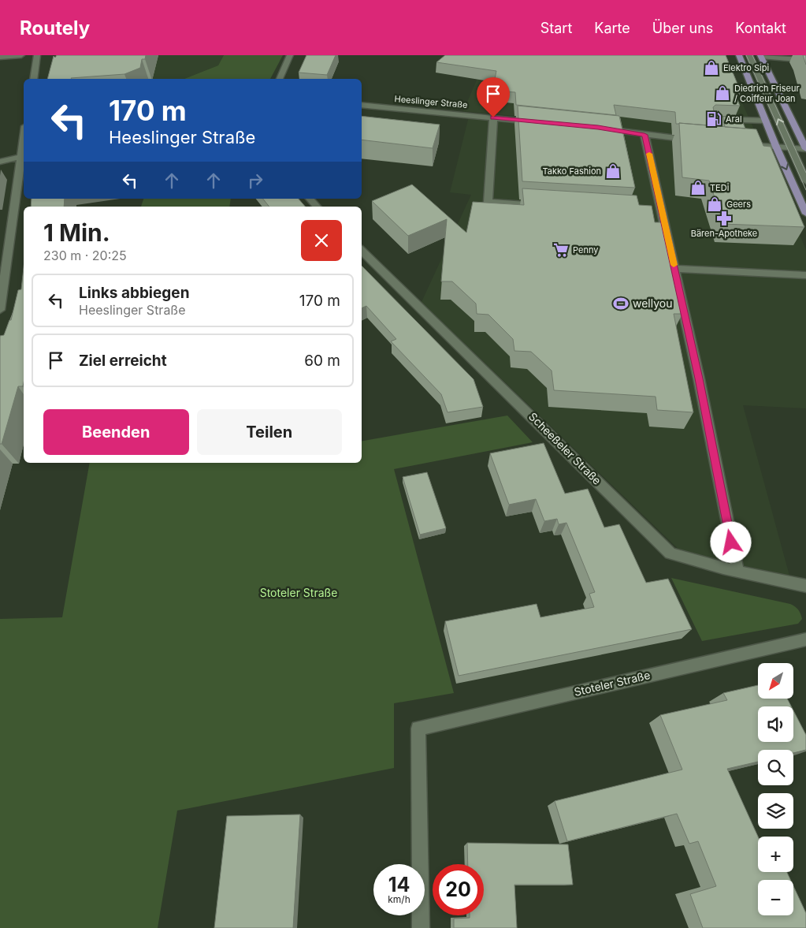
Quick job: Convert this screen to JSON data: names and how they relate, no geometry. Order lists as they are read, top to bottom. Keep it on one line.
{"streets":{"street":["Heeslinger Straße","Scheeßeler Straße","Stoteler Straße"]},"parks":["Stoteler Straße"],"places":{"shop":["Elektro Sipi","Diedrich Friseur / Coiffeur Joan","Takko Fashion","TEDi","Geers"],"fuel station":["Aral"],"pharmacy":["Bären-Apotheke"],"supermarket":["Penny"],"sports":["wellyou"]},"north":"bottom left","page":{"header":"Routely","nav":["Start","Karte","Über uns","Kontakt"],"turn":["170 m","Heeslinger Straße"],"heading":["1 Min.","230 m · 20:25"],"list":[{"name":"Links abbiegen","note":"Heeslinger Straße","value":"170 m"},{"name":"Ziel erreicht","value":"60 m"}],"buttons":["Beenden","Teilen"],"map_buttons":["+","−"],"speed":"14 km/h","limit":"20"}}
